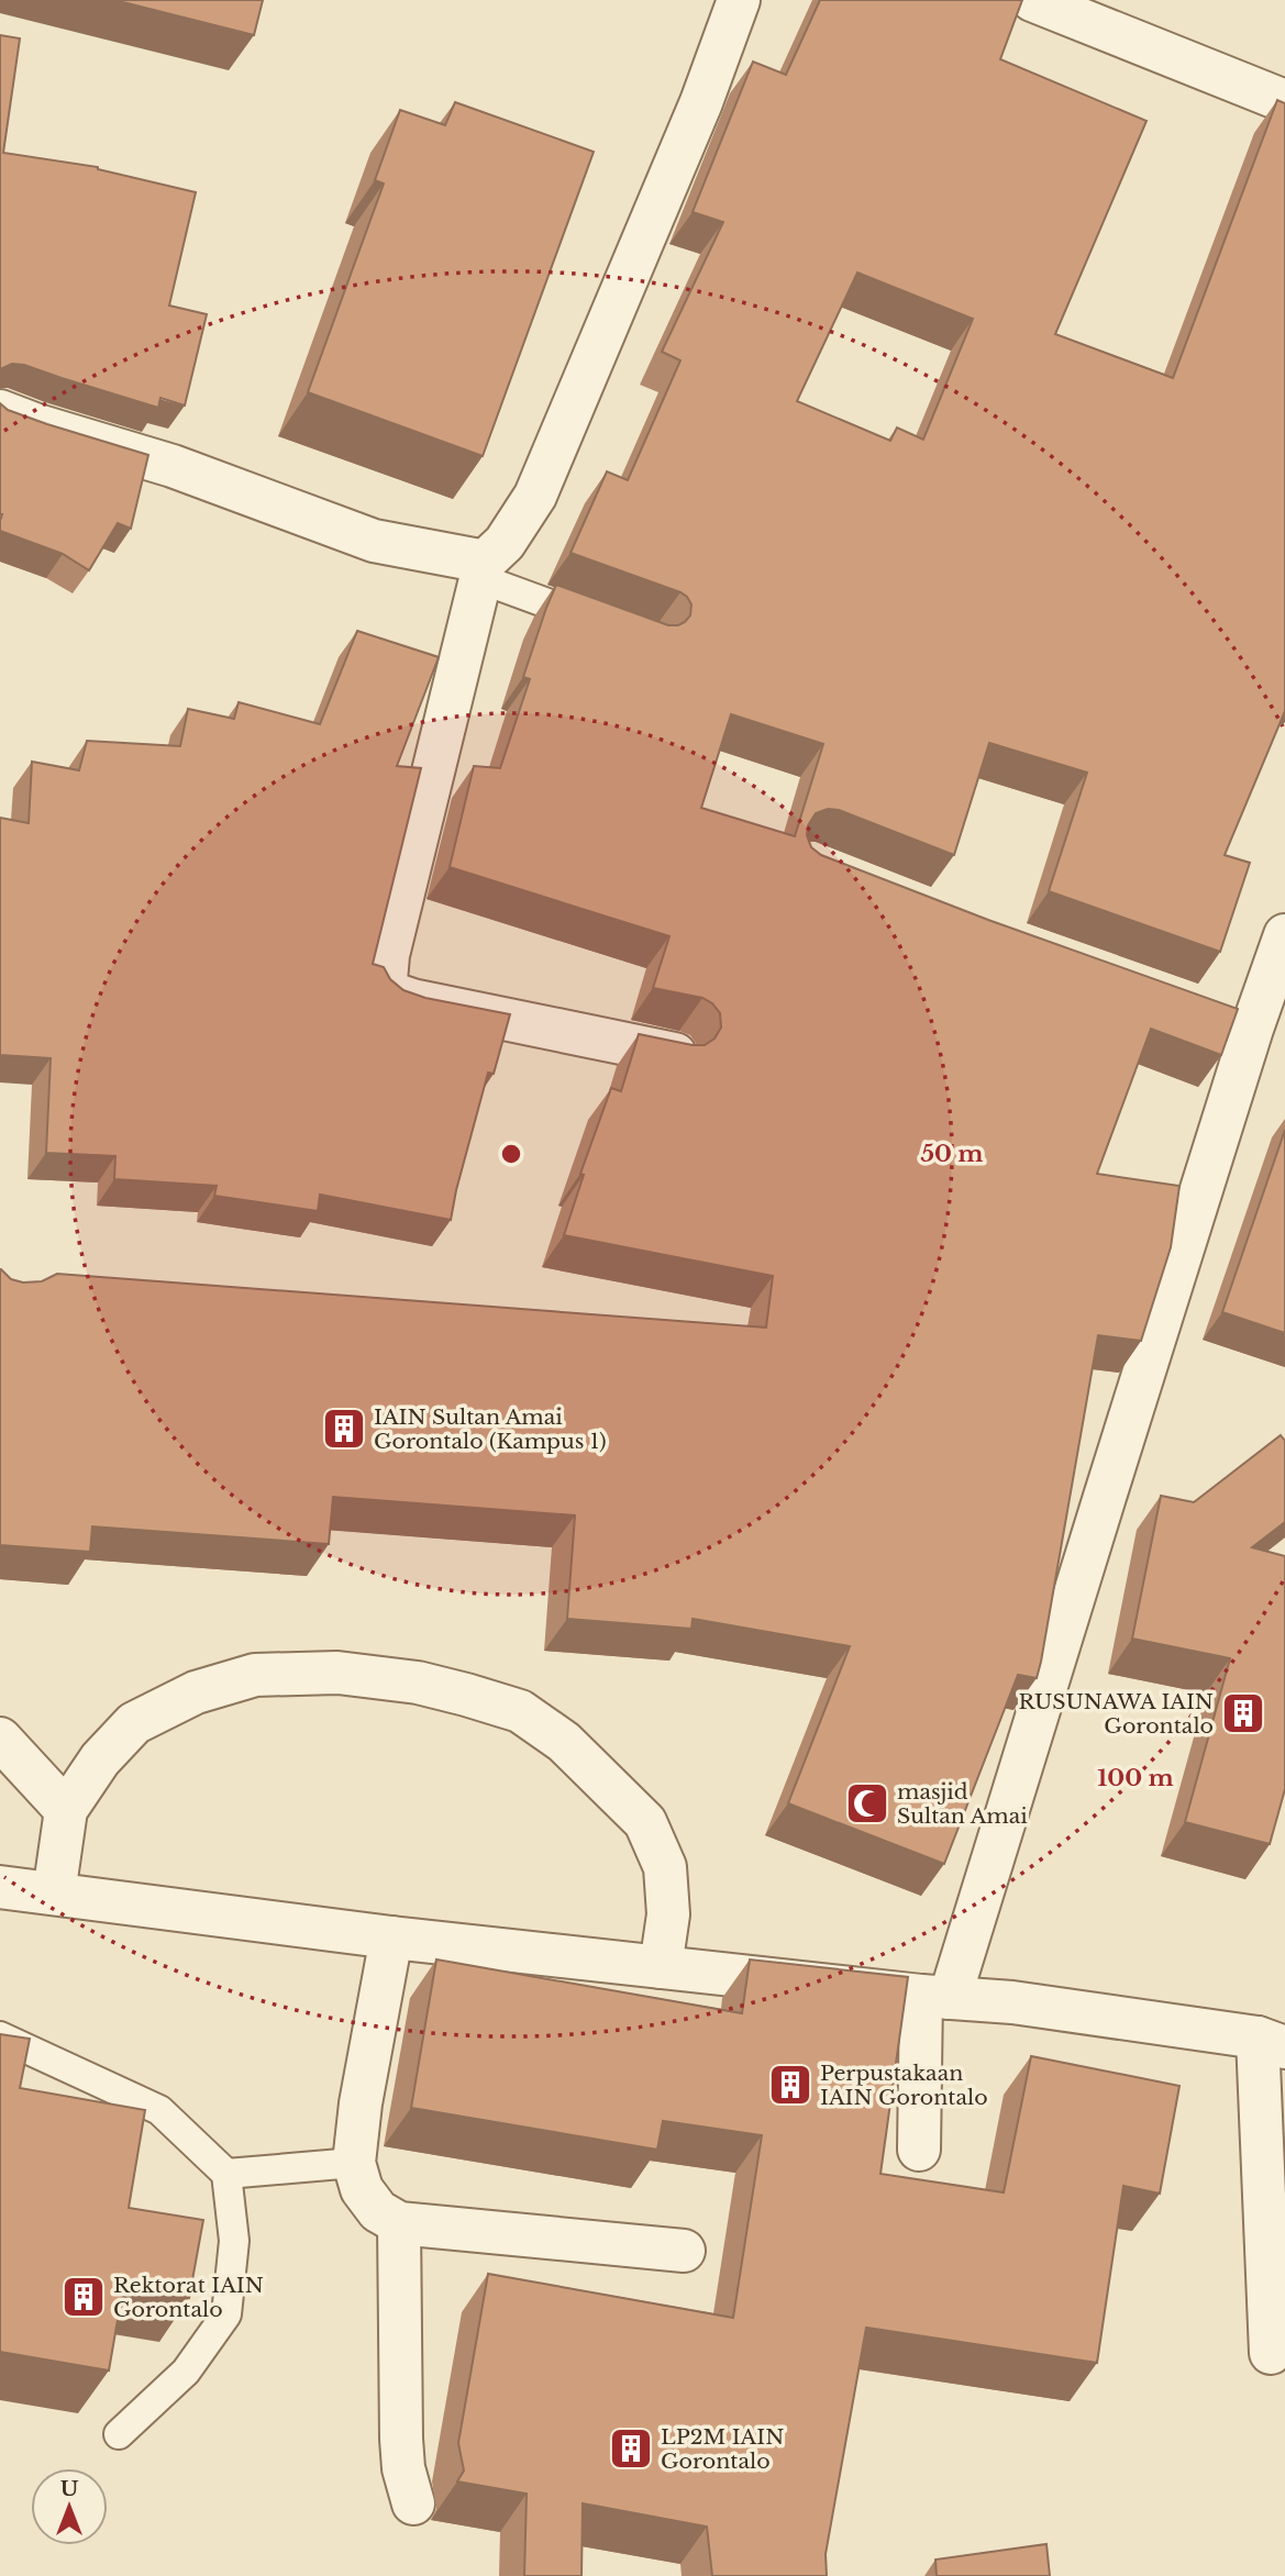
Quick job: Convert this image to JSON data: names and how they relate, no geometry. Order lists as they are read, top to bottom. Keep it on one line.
{"places":{"building":["IAIN Sultan Amai Gorontalo (Kampus 1)","RUSUNAWA IAIN Gorontalo","Perpustakaan IAIN Gorontalo","Rektorat IAIN Gorontalo","LP2M IAIN Gorontalo"],"mosque":["masjid Sultan Amai"]},"north":"top","rings":["50 m","100 m"]}
